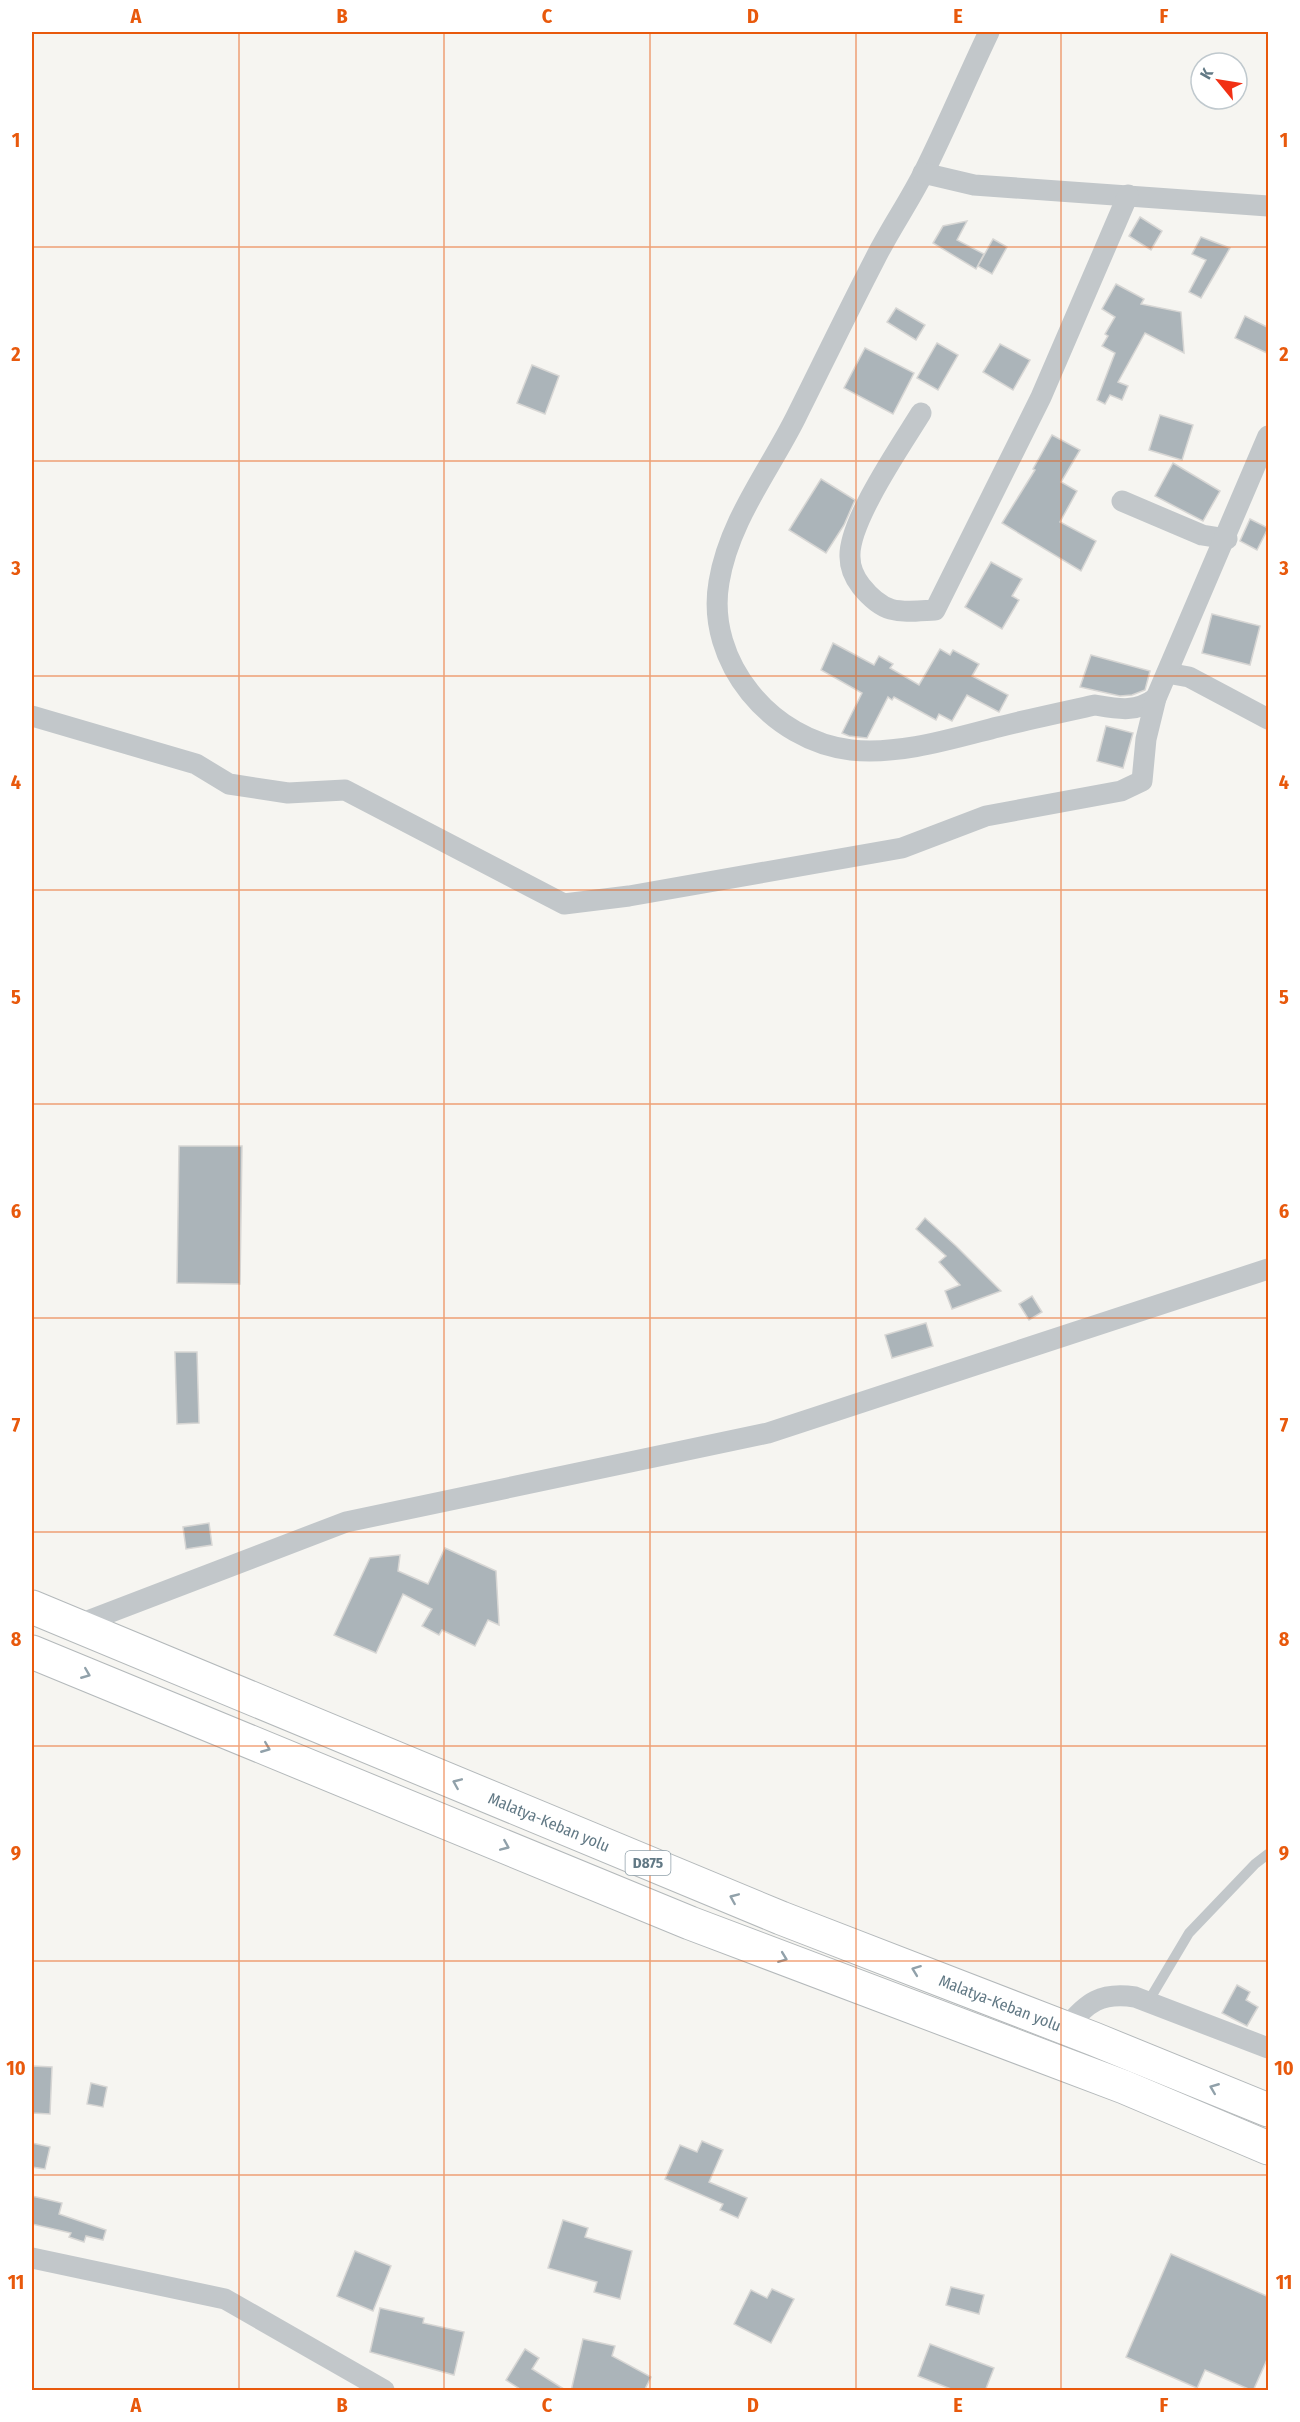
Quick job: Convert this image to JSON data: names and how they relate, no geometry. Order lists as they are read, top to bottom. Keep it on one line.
{"streets":{"highway":["Malatya-Keban yolu","D875"]},"north":"top left","grid":{"columns":["A","B","C","D","E","F"],"rows":["1","2","3","4","5","6","7","8","9","10","11"]}}
